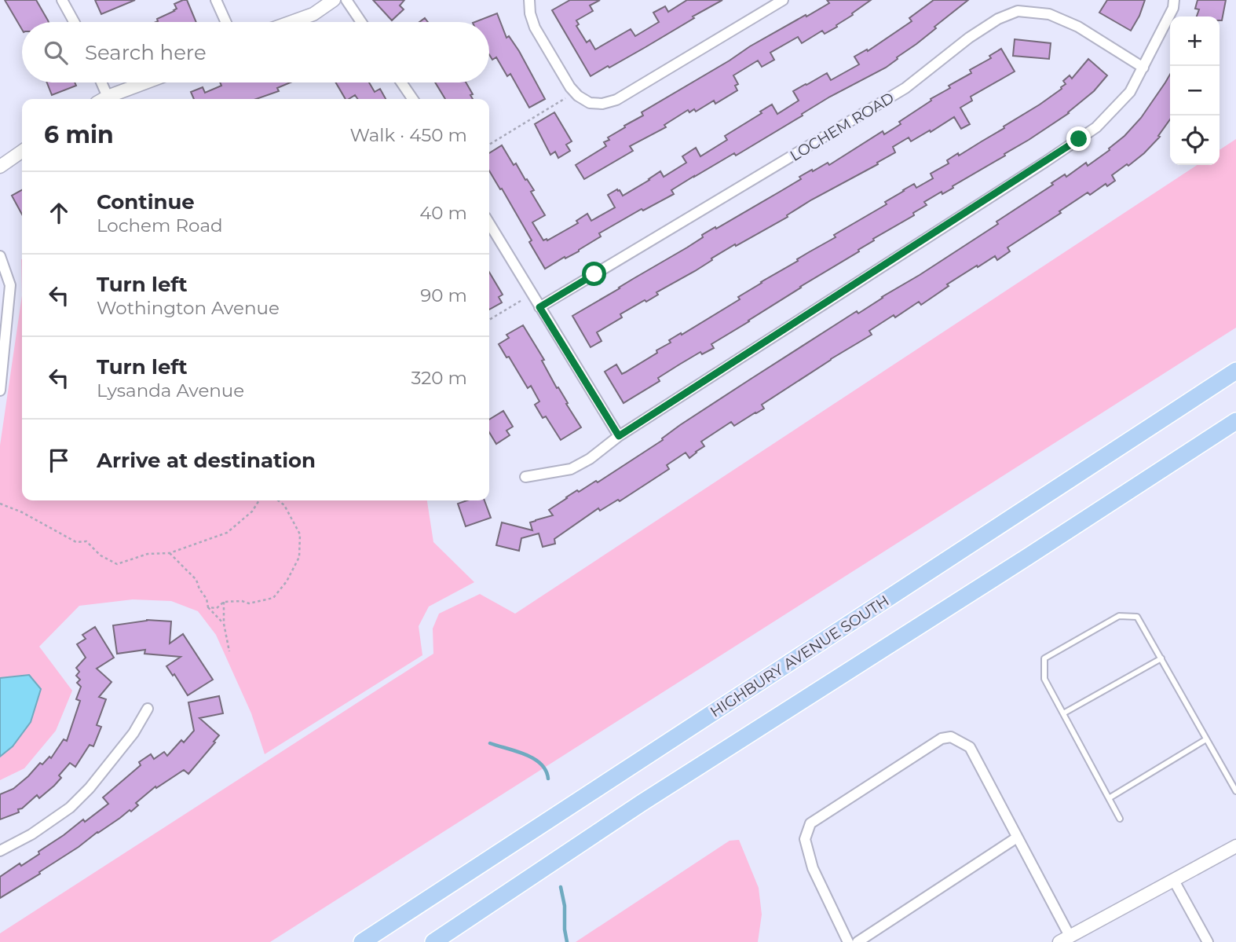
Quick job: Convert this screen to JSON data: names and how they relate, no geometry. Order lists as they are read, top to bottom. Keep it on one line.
{"streets":{"highway":["HIGHBURY AVENUE SOUTH"],"street":["LOCHEM ROAD"]},"page":{"map_buttons":["+","−"],"search":"Search here","heading":["6 min","Walk · 450 m"],"list":[["Continue","Lochem Road","40 m"],["Turn left","Wothington Avenue","90 m"],["Turn left","Lysanda Avenue","320 m"],"Arrive at destination"]}}
